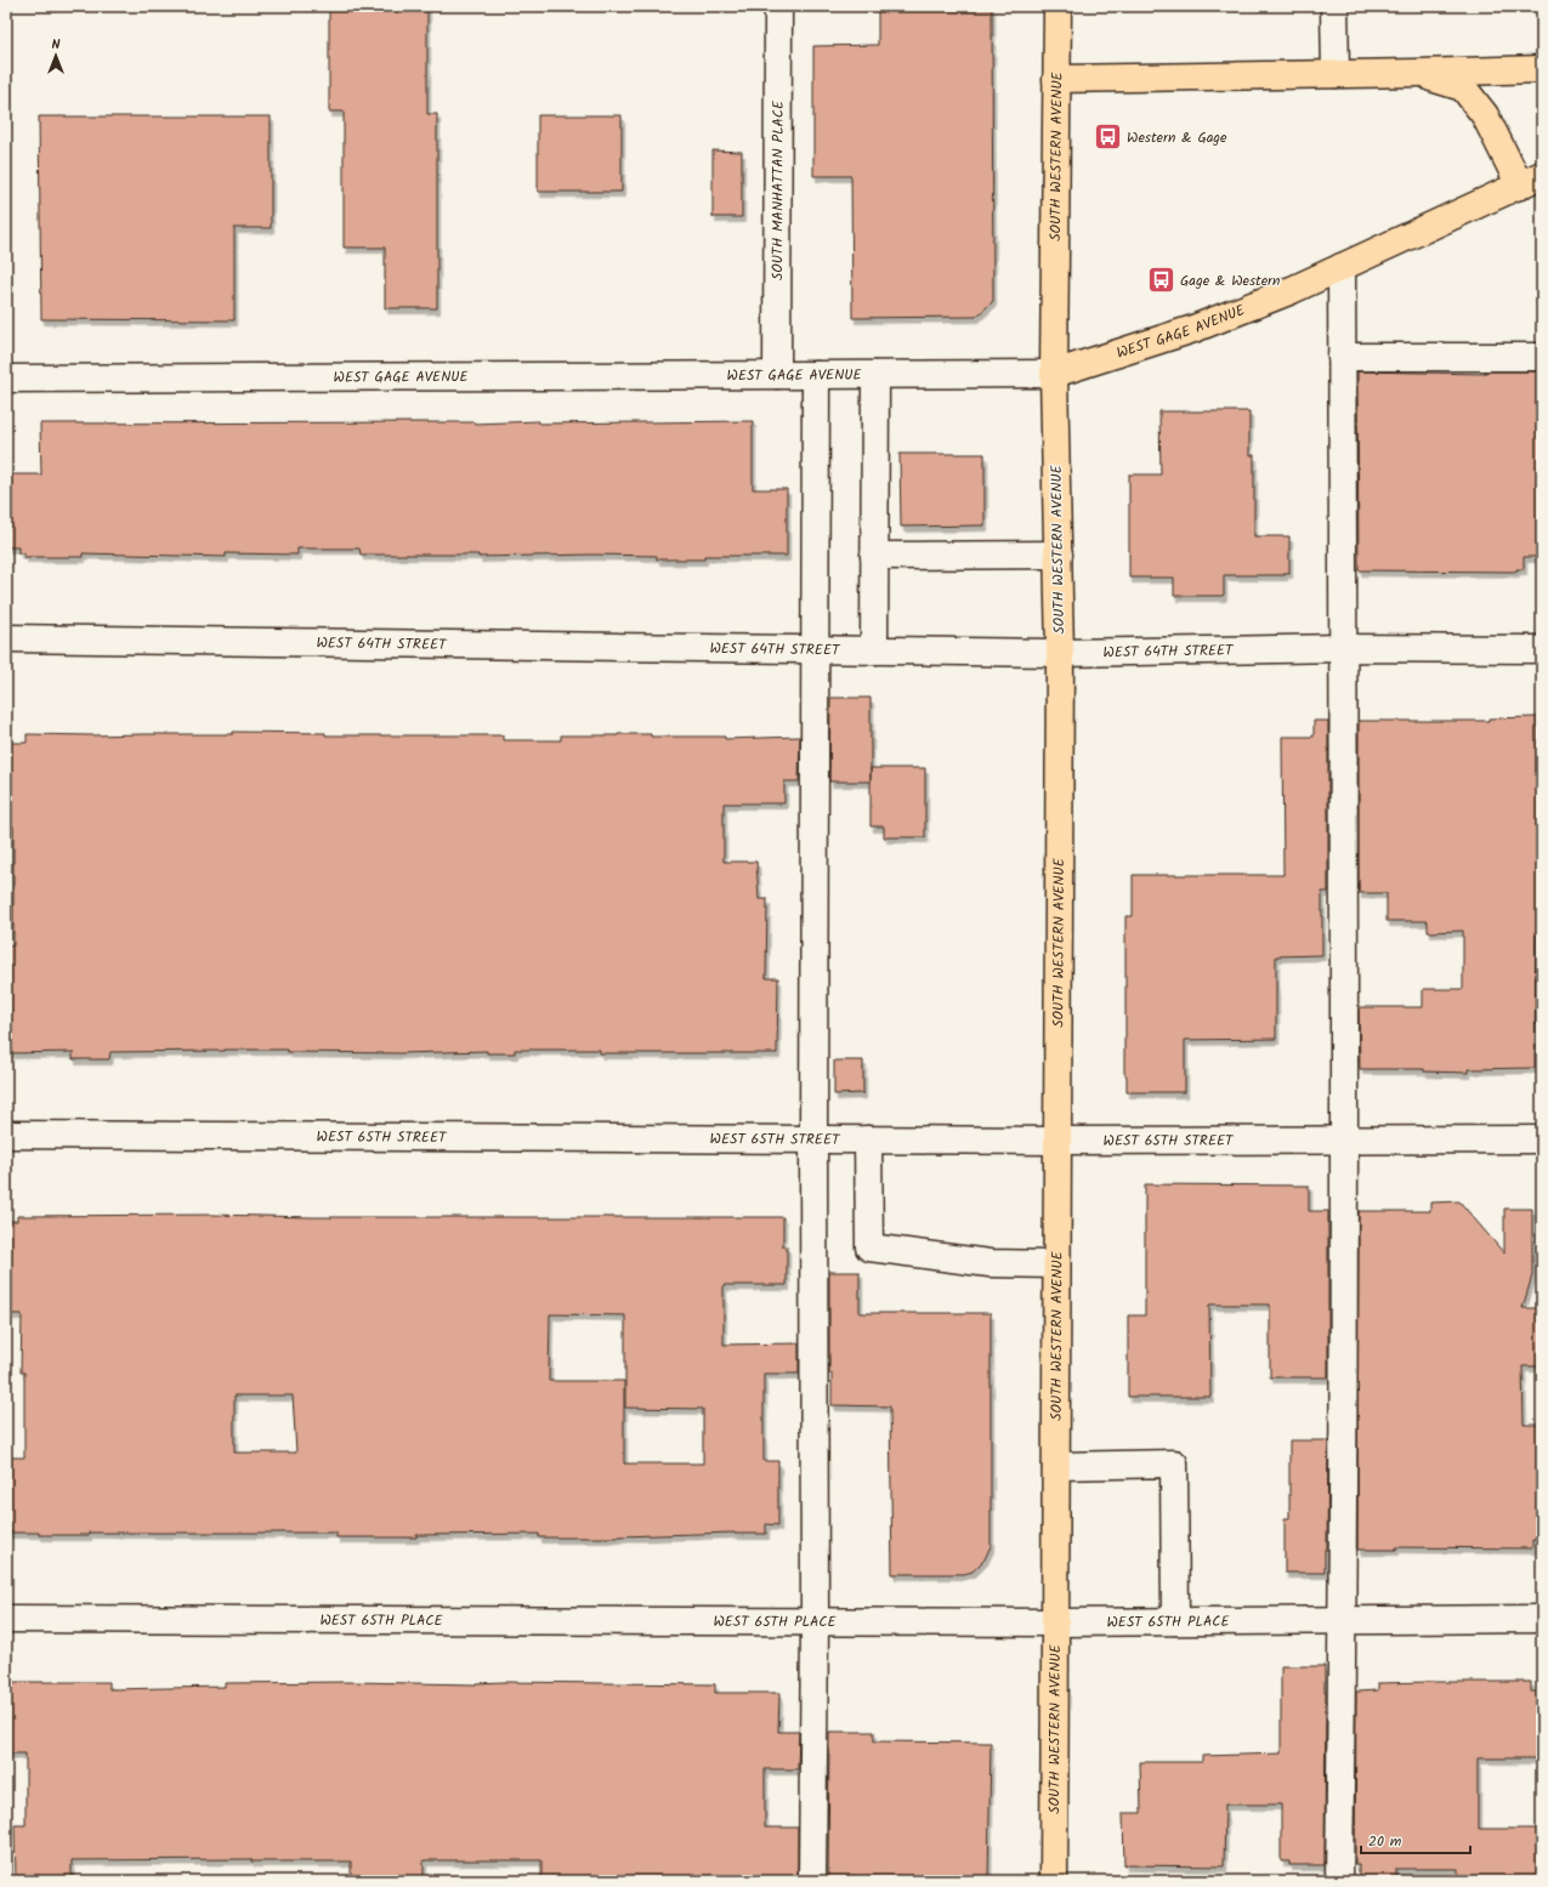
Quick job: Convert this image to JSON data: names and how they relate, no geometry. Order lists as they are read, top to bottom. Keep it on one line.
{"streets":{"main road":["SOUTH WESTERN AVENUE","WEST GAGE AVENUE"],"street":["SOUTH MANHATTAN PLACE","WEST 64TH STREET","WEST 65TH STREET","WEST 65TH PLACE"]},"crossings":[["SOUTH WESTERN AVENUE","WEST GAGE AVENUE"],["SOUTH WESTERN AVENUE","WEST 64TH STREET"],["SOUTH WESTERN AVENUE","WEST 65TH STREET"],["SOUTH WESTERN AVENUE","WEST 65TH PLACE"],["SOUTH MANHATTAN PLACE","WEST GAGE AVENUE"]],"places":{"bus stop":["Western & Gage","Gage & Western"]},"scale_bar":"20 m","north":"top"}
